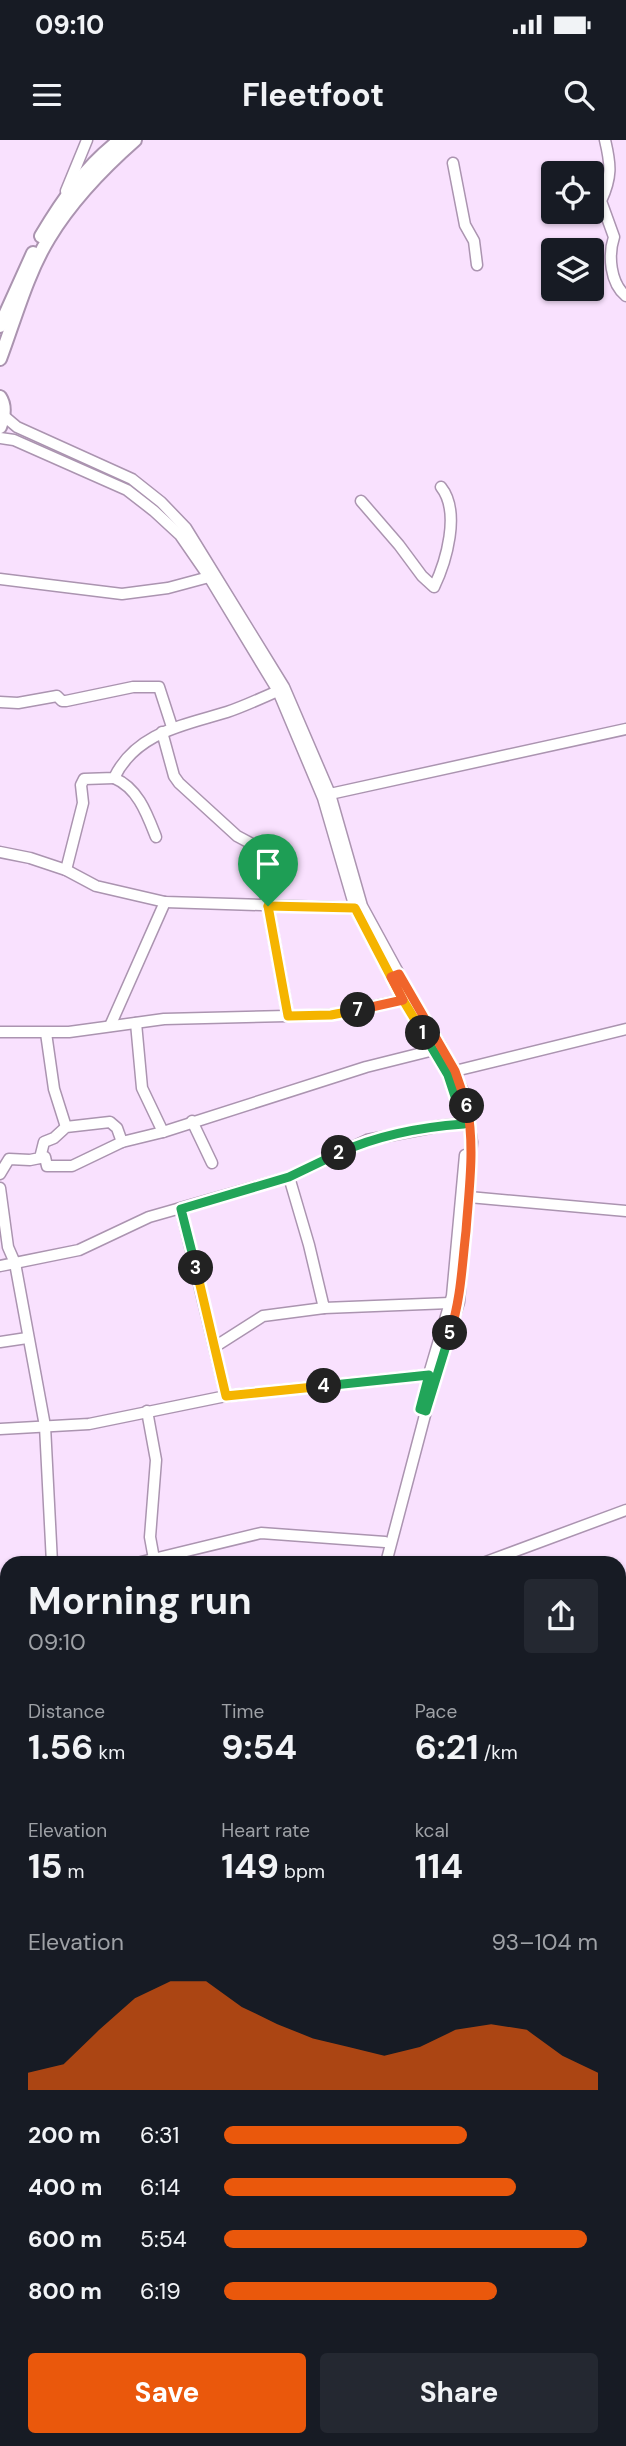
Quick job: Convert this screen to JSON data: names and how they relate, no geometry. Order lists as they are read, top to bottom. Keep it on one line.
{"page":{"status":"09:10","header":"Fleetfoot","pins":["7","1","6","2","3","5","4"],"heading":["Morning run","09:10"],"stats":[["Distance","1.56 km"],["Time","9:54"],["Pace","6:21 /km"],["Elevation","15 m"],["Heart rate","149 bpm"],["kcal","114"]],"chart":["Elevation","93–104 m"],"list":[{"name":"200 m","note":"6:31"},{"name":"400 m","note":"6:14"},{"name":"600 m","note":"5:54"},{"name":"800 m","note":"6:19"}],"buttons":["Save","Share"]}}
